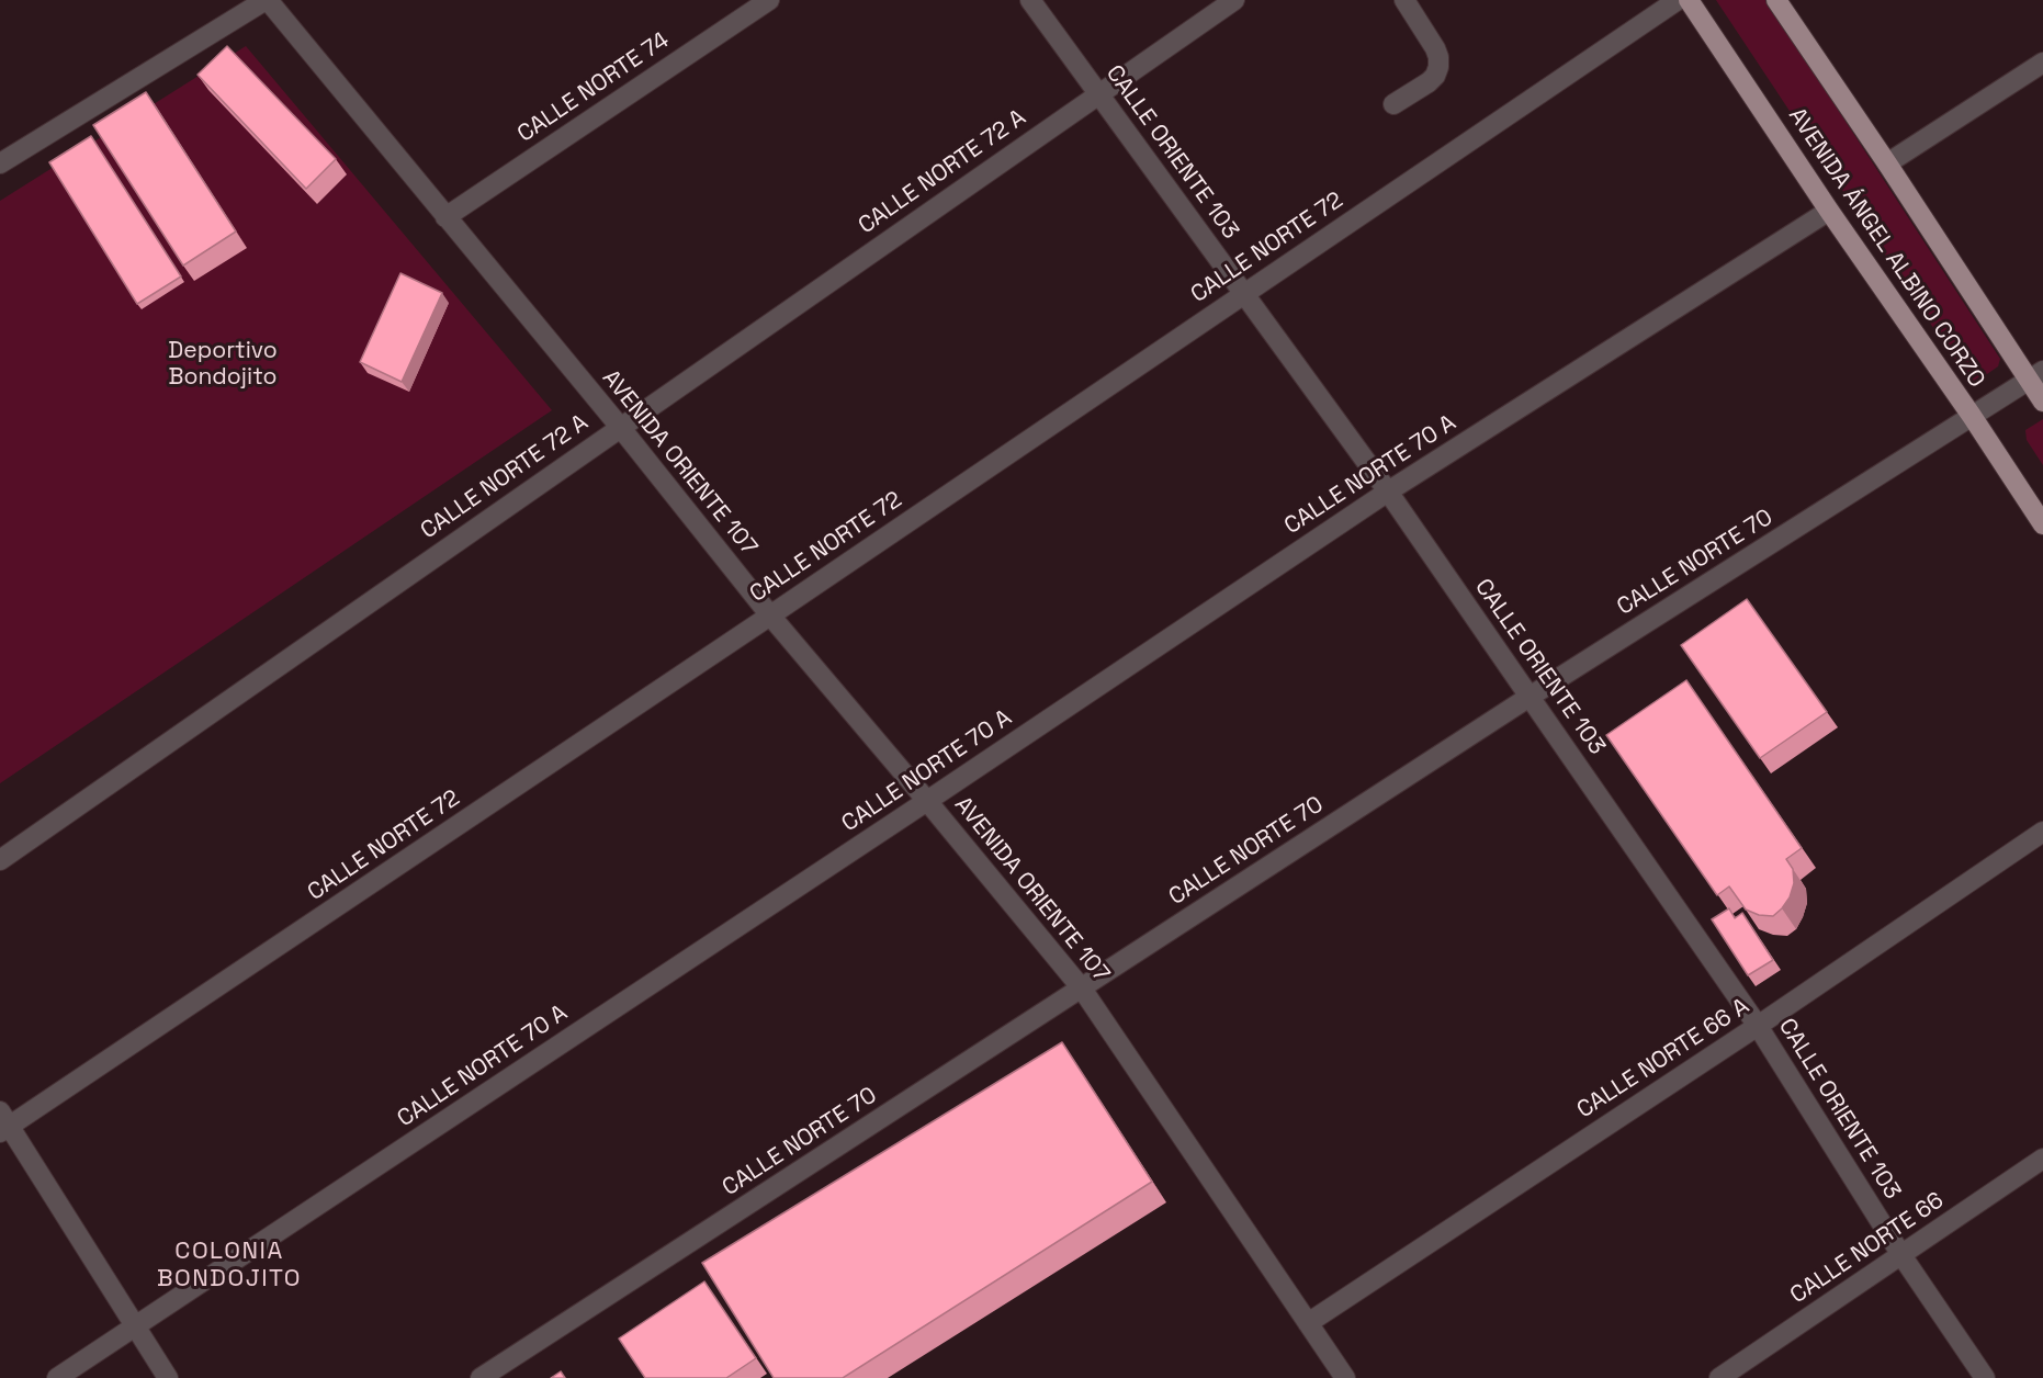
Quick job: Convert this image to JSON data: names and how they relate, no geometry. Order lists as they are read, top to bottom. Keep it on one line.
{"streets":{"main road":["AVENIDA ÁNGEL ALBINO CORZO"],"street":["CALLE NORTE 74","CALLE ORIENTE 103","CALLE NORTE 72 A","CALLE NORTE 72","AVENIDA ORIENTE 107","CALLE NORTE 70 A","CALLE NORTE 70","CALLE NORTE 66 A","CALLE NORTE 66"]},"crossings":[["CALLE NORTE 74","AVENIDA ORIENTE 107"],["CALLE ORIENTE 103","CALLE NORTE 72 A"],["CALLE ORIENTE 103","CALLE NORTE 72"],["CALLE ORIENTE 103","CALLE NORTE 70 A"],["CALLE ORIENTE 103","CALLE NORTE 70"],["CALLE ORIENTE 103","CALLE NORTE 66 A"],["CALLE ORIENTE 103","CALLE NORTE 66"],["CALLE NORTE 72 A","AVENIDA ORIENTE 107"],["CALLE NORTE 72","AVENIDA ORIENTE 107"],["AVENIDA ÁNGEL ALBINO CORZO","CALLE NORTE 70 A"],["AVENIDA ÁNGEL ALBINO CORZO","CALLE NORTE 70"],["AVENIDA ORIENTE 107","CALLE NORTE 70 A"],["AVENIDA ORIENTE 107","CALLE NORTE 70"],["AVENIDA ORIENTE 107","CALLE NORTE 66 A"]],"districts":["COLONIA BONDOJITO"],"parks":["Deportivo Bondojito"]}
